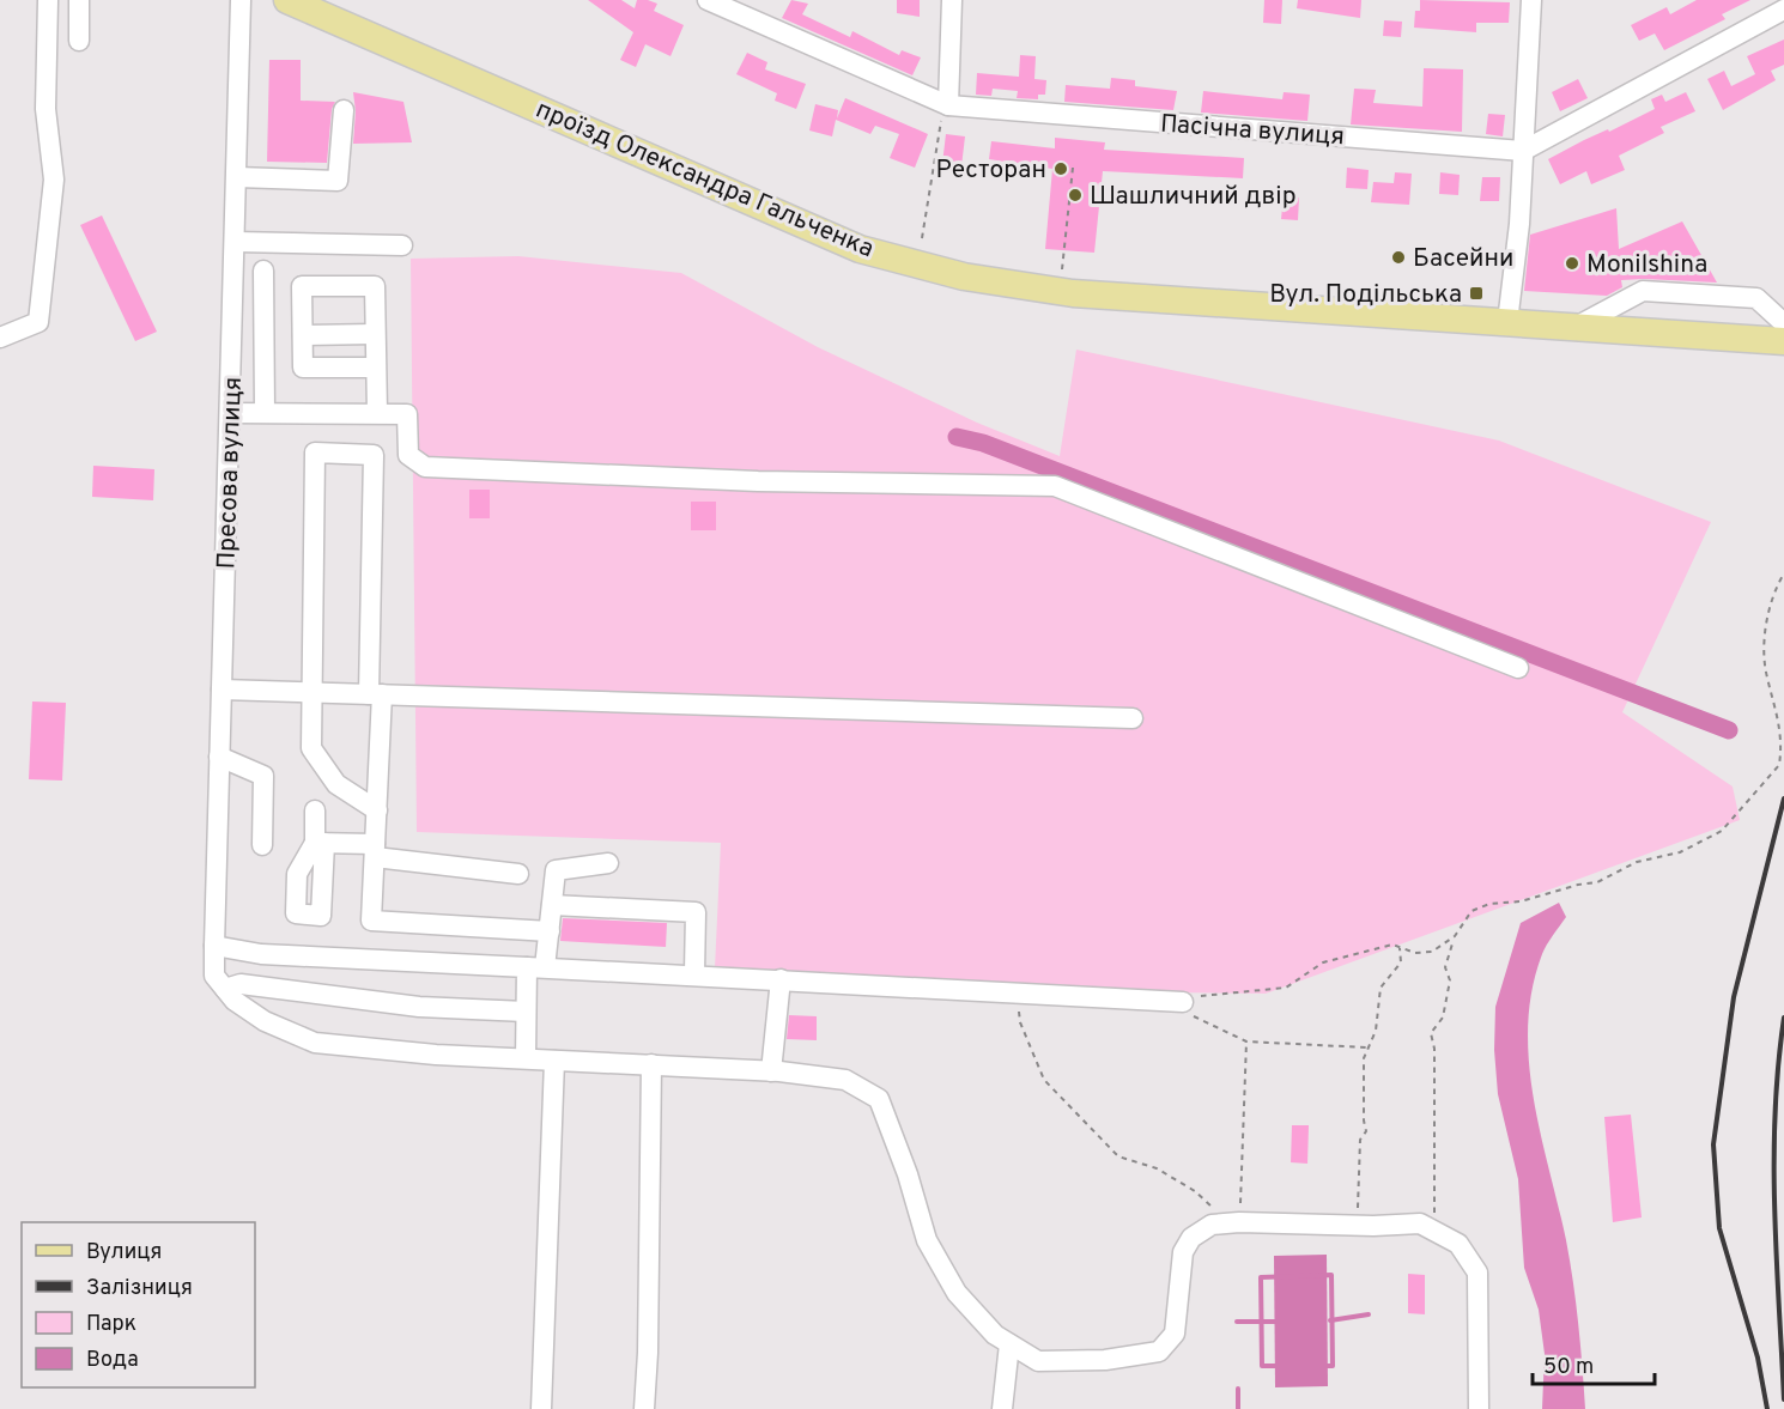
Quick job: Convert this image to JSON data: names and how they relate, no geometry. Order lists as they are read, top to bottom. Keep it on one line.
{"streets":{"main road":["проїзд Олександра Гальченка"],"street":["Пасічна вулиця","Пресова вулиця"]},"places":{"other":["Ресторан","Шашличний двір","Басейни","Monilshina"],"transit":["Вул. Подільська"]},"legend":["Вулиця","Залізниця","Парк","Вода"],"scale_bar":"50 m"}
